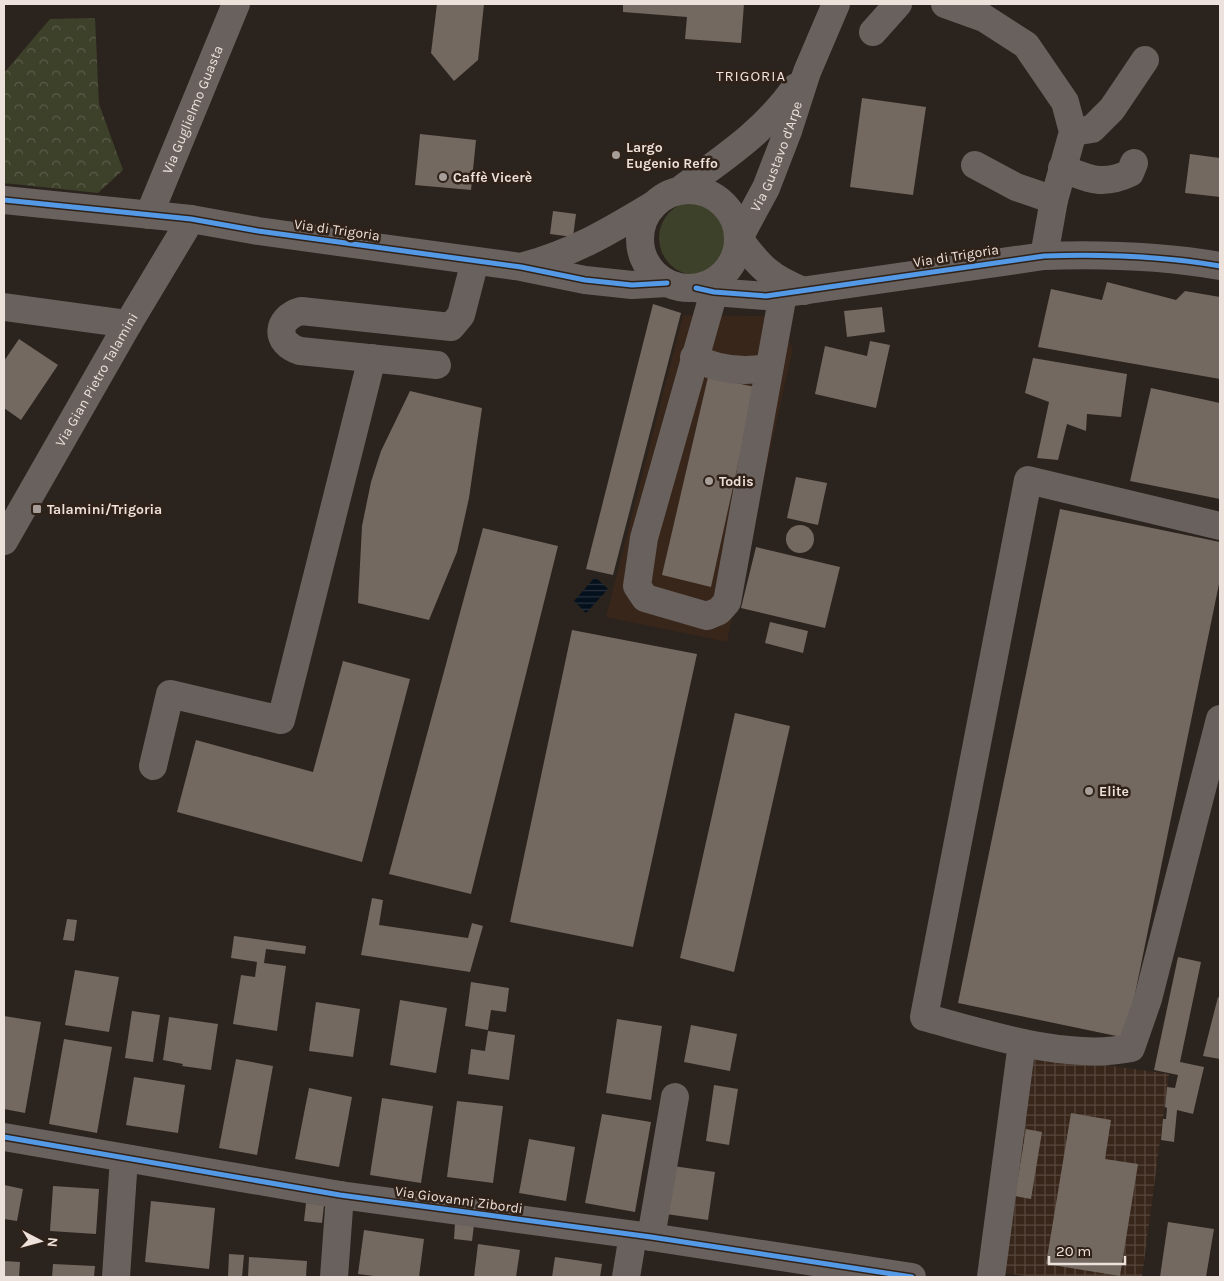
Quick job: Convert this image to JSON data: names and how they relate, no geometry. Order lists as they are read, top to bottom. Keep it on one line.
{"streets":{"street":["Via Guglielmo Guasta","Via Gustavo d'Arpe","Via di Trigoria","Via Gian Pietro Talamini","Via Giovanni Zibordi"]},"crossings":[["Via Guglielmo Guasta","Via di Trigoria"],["Via Gustavo d'Arpe","Via di Trigoria"],["Via di Trigoria","Via Gian Pietro Talamini"]],"districts":["TRIGORIA"],"places":{"other":["Largo Eugenio Reffo","Caffè Vicerè","Todis","Elite"],"transit":["Talamini/Trigoria"]},"scale_bar":"20 m","north":"right"}
